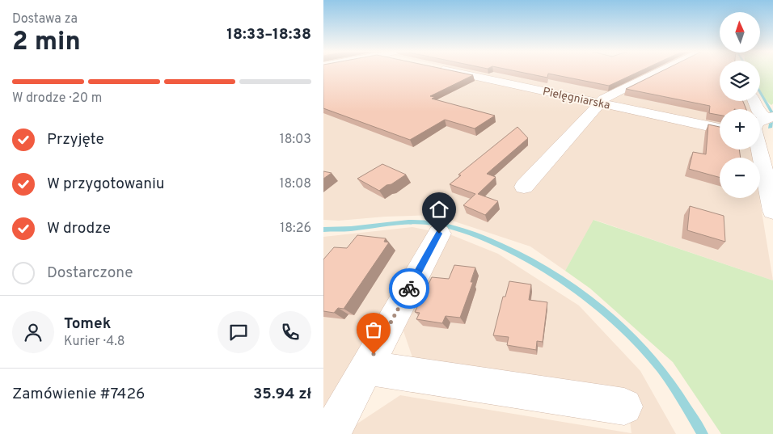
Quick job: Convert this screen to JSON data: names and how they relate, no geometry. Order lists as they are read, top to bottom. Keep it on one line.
{"streets":{"street":["Pielęgniarska"]},"north":"top","page":{"heading":["2 min","Dostawa za","18:33–18:38"],"panel":["Tomek","Kurier · 4.8","Zamówienie #7426","35.94 zł"],"map_buttons":["+","−"],"bar":"W drodze · 20 m","list":[["Przyjęte","18:03"],["W przygotowaniu","18:08"],["W drodze","18:26"],"Dostarczone"]}}
